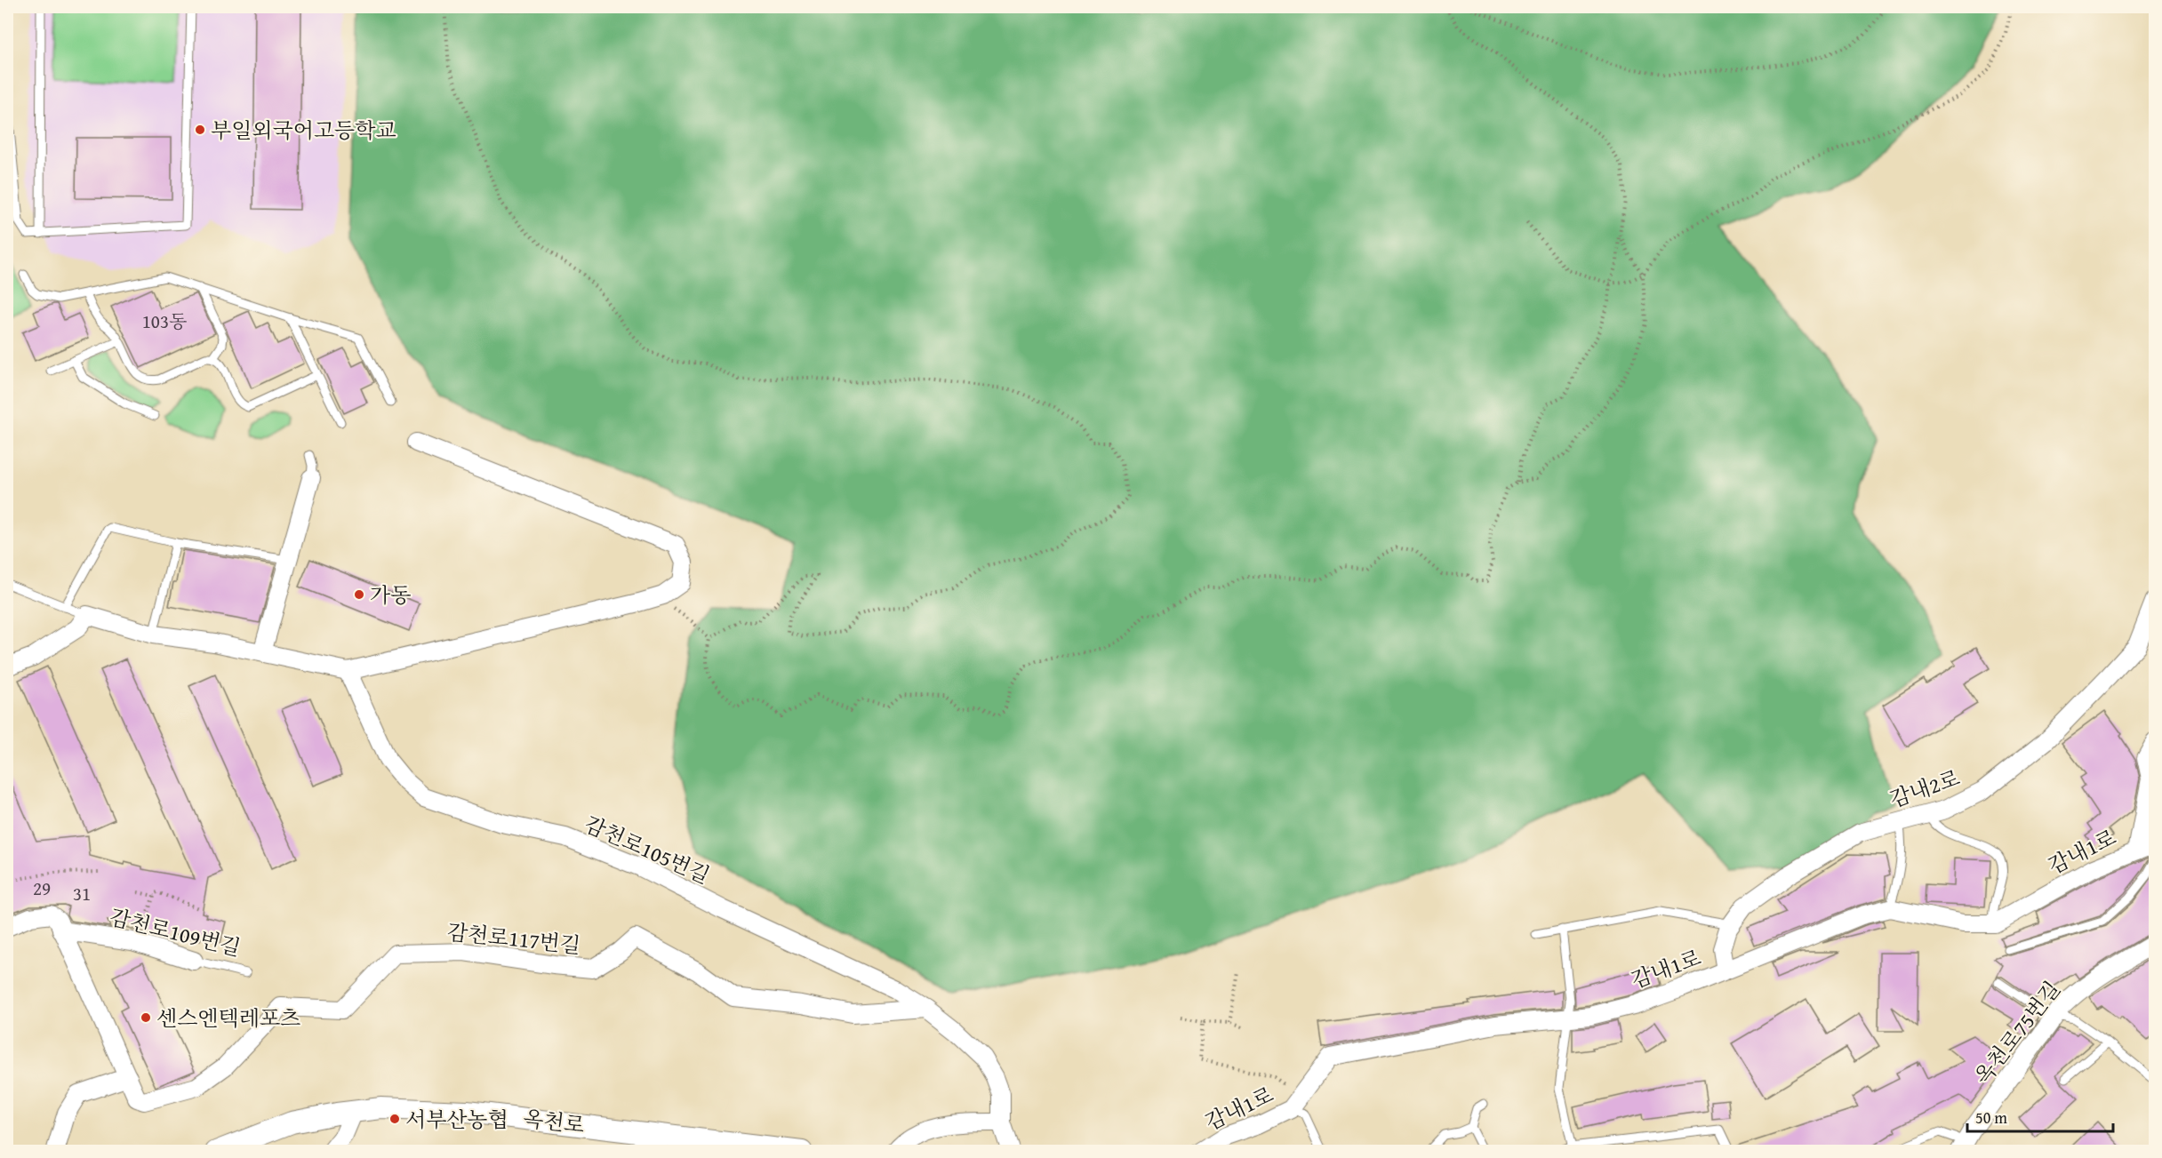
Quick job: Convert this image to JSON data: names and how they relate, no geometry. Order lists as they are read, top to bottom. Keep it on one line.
{"streets":{"street":["감내2로","감천로105번길","감내1로","감천로109번길","감천로117번길","옥천로75번길","옥천로"]},"crossings":[["감내2로","감내1로"],["감천로105번길","감천로117번길"]],"places":["부일외국어고등학교","가동","센스엔텍레포츠","서부산농협"],"house_numbers":["103동","29","31"],"scale_bar":"50 m"}
